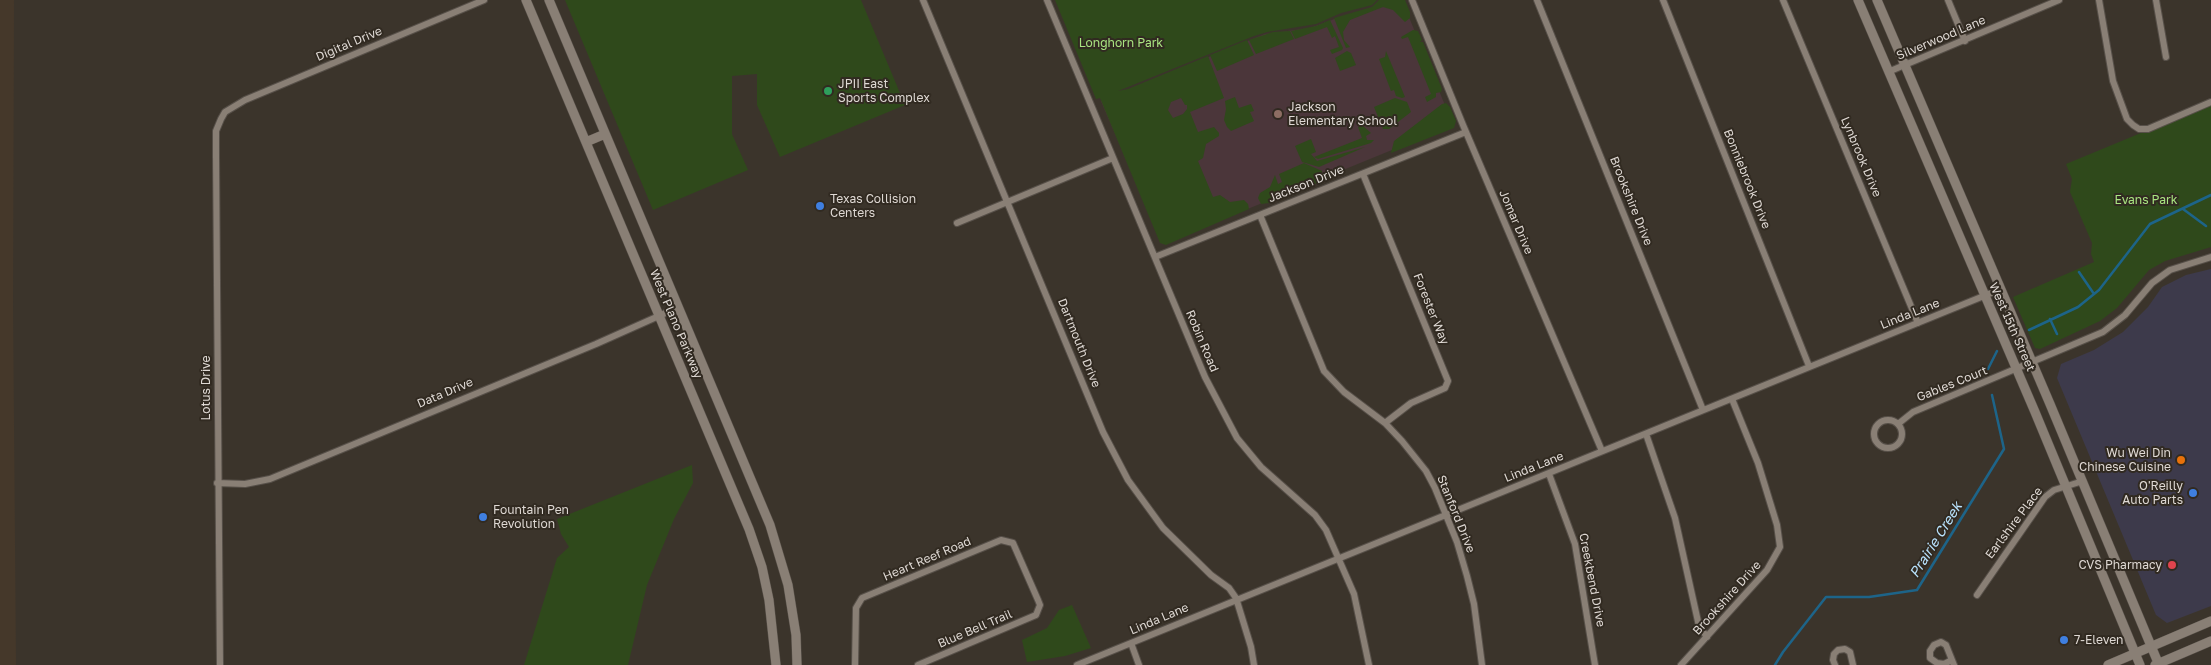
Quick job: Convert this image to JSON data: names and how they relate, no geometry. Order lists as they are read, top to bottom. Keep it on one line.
{"streets":{"main road":["West Plano Parkway","West 15th Street"],"street":["Silverwood Lane","Digital Drive","Lynbrook Drive","Bonniebrook Drive","Jackson Drive","Brookshire Drive","Jomar Drive","Forester Way","Linda Lane","Robin Road","Dartmouth Drive","Gables Court","Lotus Drive","Data Drive","Stanford Drive","Earlshire Place","Heart Reef Road","Creekbend Drive","Blue Bell Trail"]},"crossings":[["Silverwood Lane","West 15th Street"],["Digital Drive","Lotus Drive"],["Lynbrook Drive","Linda Lane"],["Bonniebrook Drive","Linda Lane"],["Jackson Drive","Jomar Drive"],["Jackson Drive","Forester Way"],["Jackson Drive","Robin Road"],["Jackson Drive","Stanford Drive"],["Brookshire Drive","Linda Lane"],["Jomar Drive","Linda Lane"],["Forester Way","Stanford Drive"],["Linda Lane","West 15th Street"],["Linda Lane","Robin Road"],["Linda Lane","Dartmouth Drive"],["Linda Lane","Stanford Drive"],["Linda Lane","Creekbend Drive"],["West Plano Parkway","Data Drive"],["West 15th Street","Gables Court"],["West 15th Street","Earlshire Place"],["Lotus Drive","Data Drive"],["Heart Reef Road","Blue Bell Trail"]],"water":["Prairie Creek"],"parks":["Longhorn Park","Evans Park"],"places":["JPII East Sports Complex","Jackson Elementary School","Texas Collision Centers","Wu Wei Din Chinese Cuisine","O'Reilly Auto Parts","Fountain Pen Revolution","CVS Pharmacy","7-Eleven"]}
